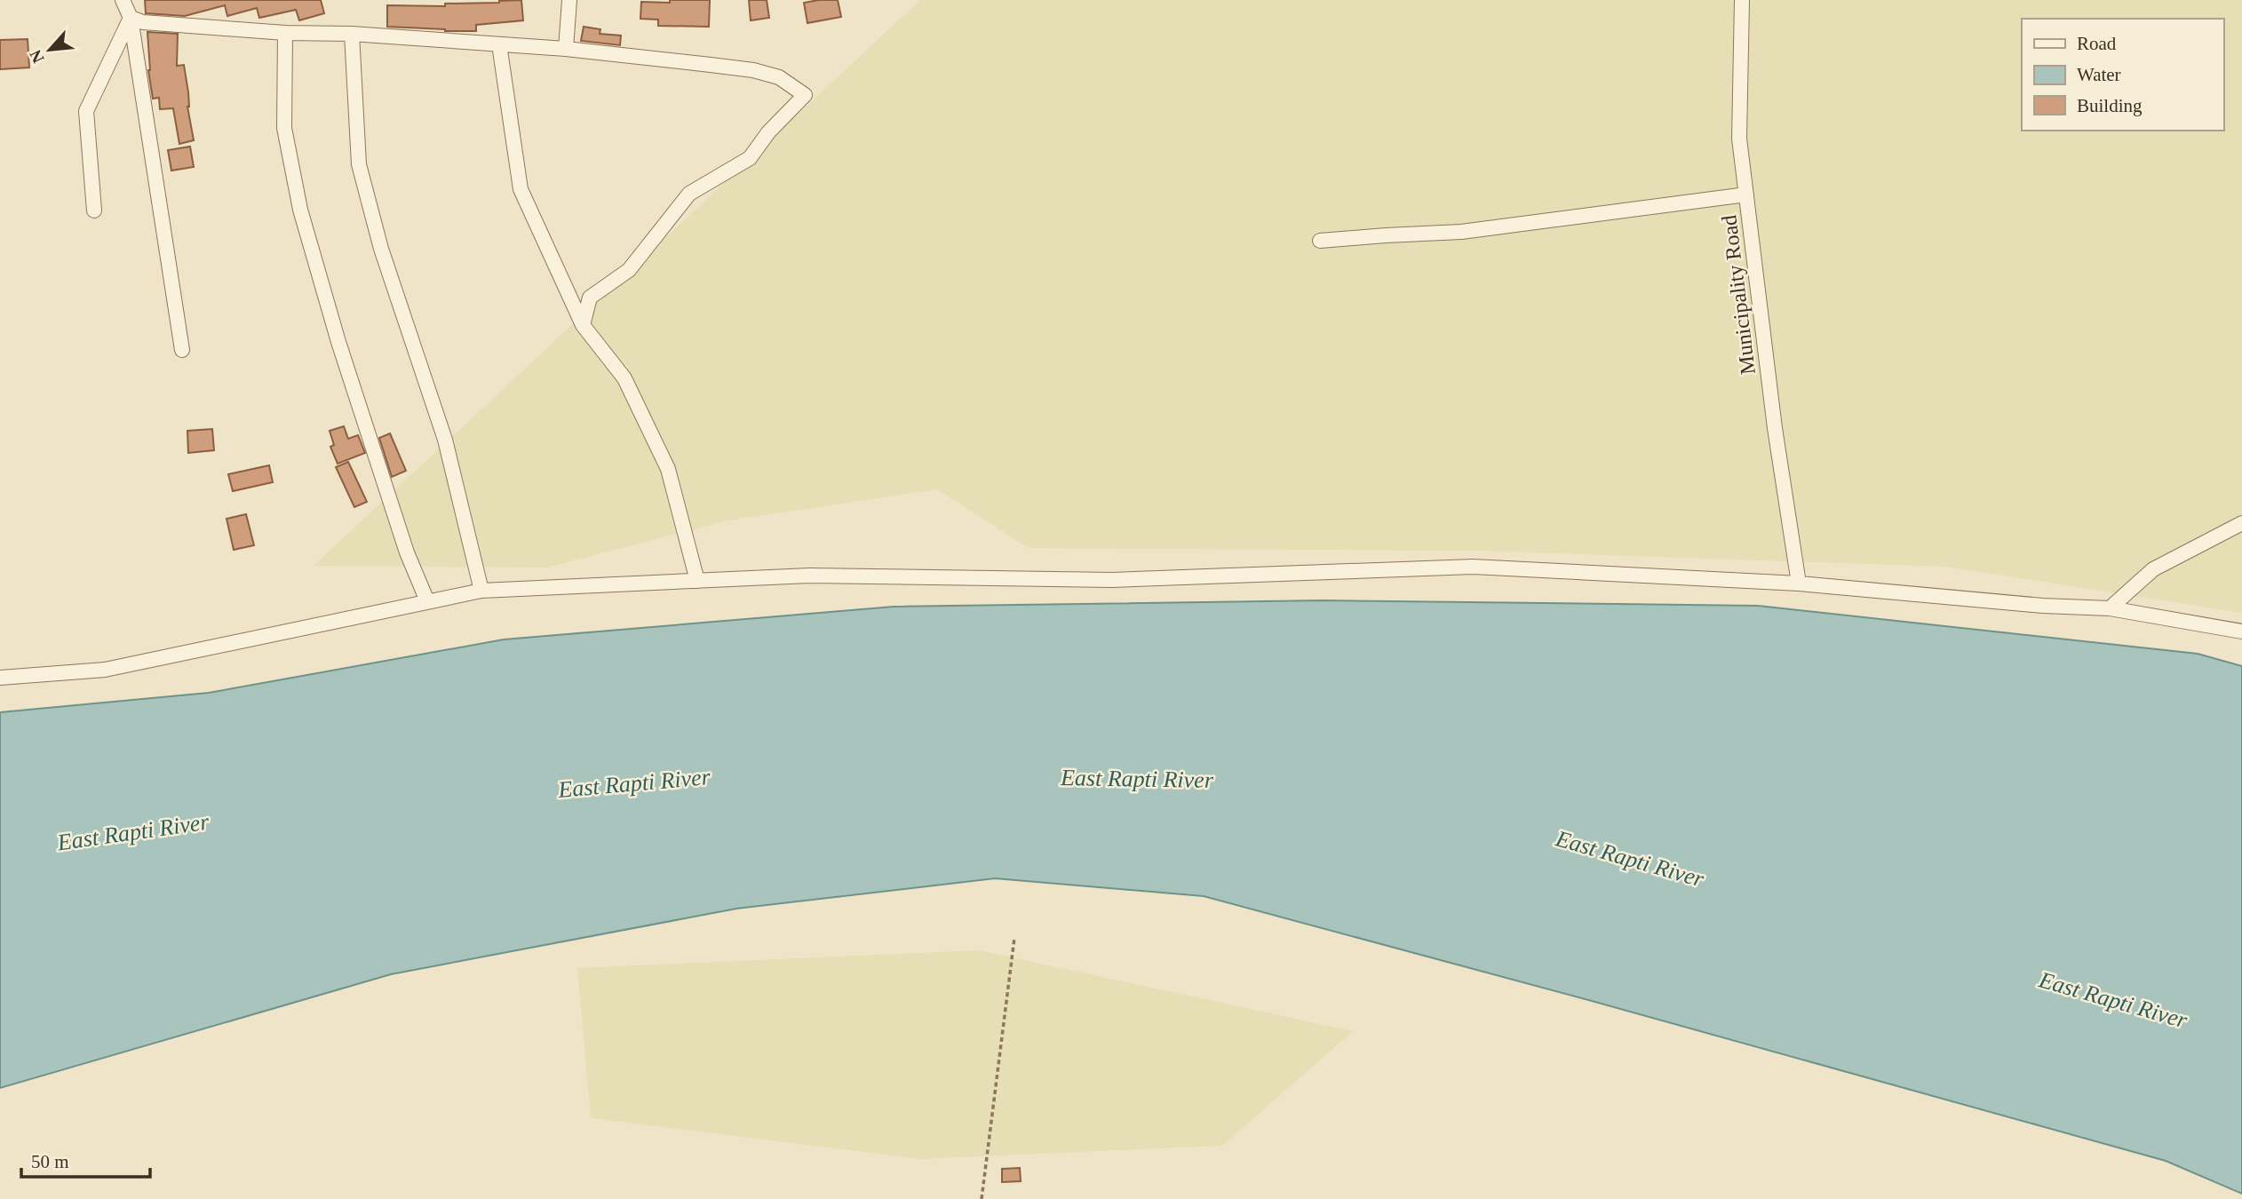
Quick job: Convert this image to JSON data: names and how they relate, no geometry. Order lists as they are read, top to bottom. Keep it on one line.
{"streets":{"street":["Municipality Road"]},"water":["East Rapti River"],"legend":["Road","Water","Building"],"scale_bar":"50 m","north":"bottom left"}
